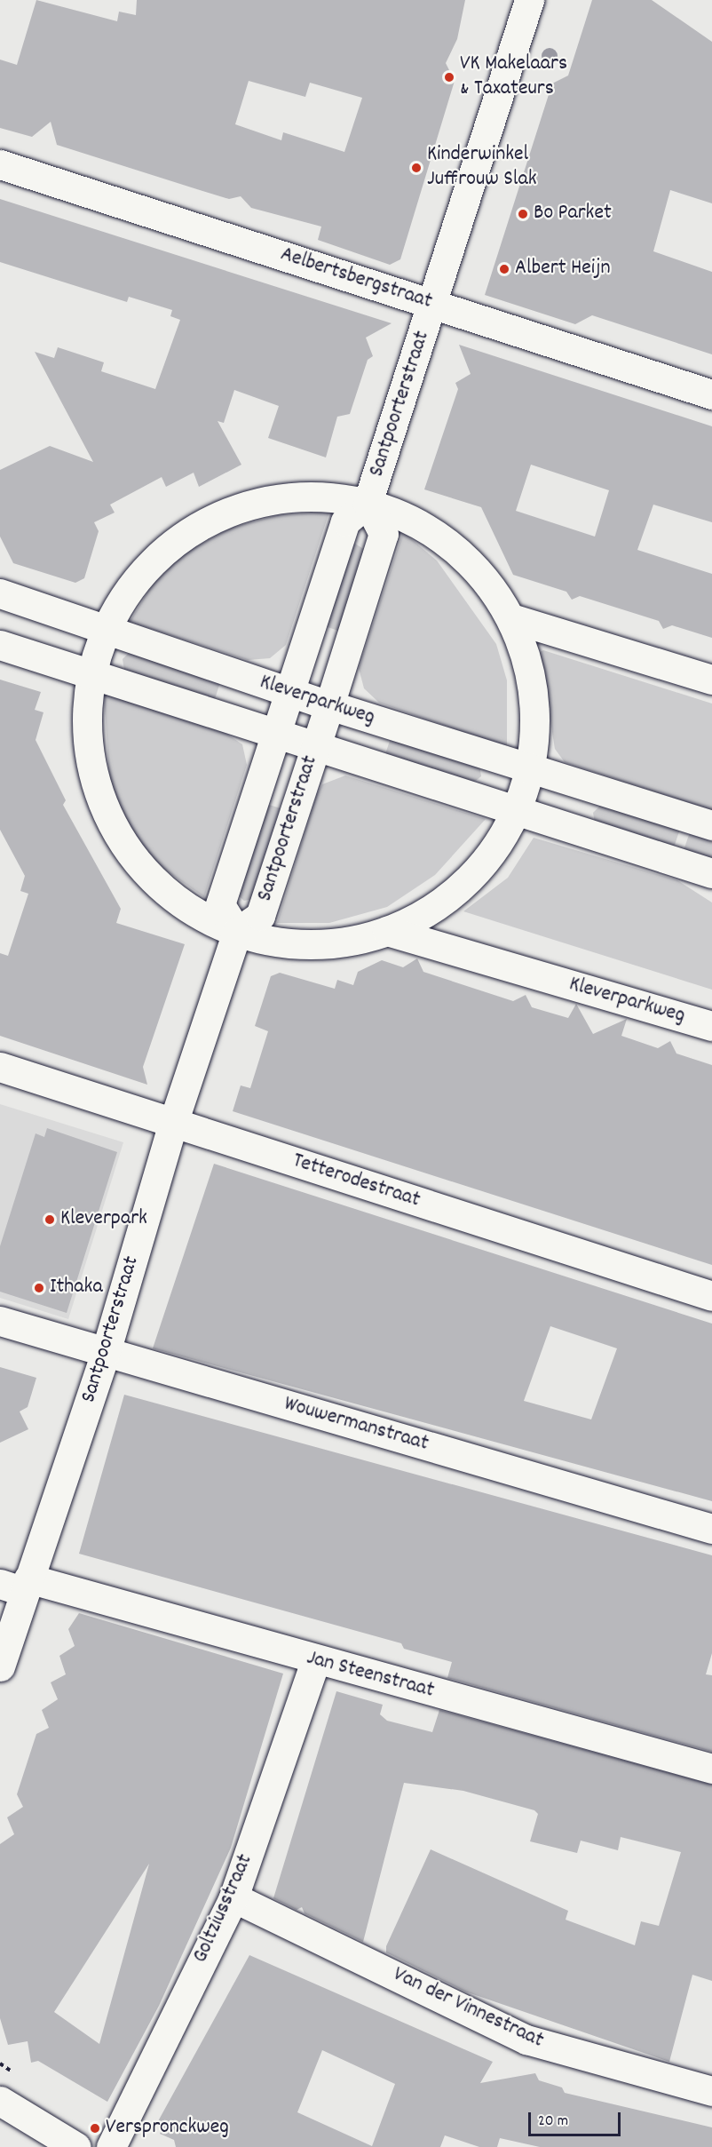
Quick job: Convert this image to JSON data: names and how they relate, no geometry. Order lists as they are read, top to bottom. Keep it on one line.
{"streets":{"street":["Aelbertsbergstraat","Santpoorterstraat","Kleverparkweg","Tetterodestraat","Wouwermanstraat","Jan Steenstraat","Goltziusstraat","Van der Vinnestraat"]},"crossings":[["Aelbertsbergstraat","Santpoorterstraat"],["Santpoorterstraat","Kleverparkweg"],["Santpoorterstraat","Tetterodestraat"],["Santpoorterstraat","Wouwermanstraat"],["Santpoorterstraat","Jan Steenstraat"],["Jan Steenstraat","Goltziusstraat"],["Goltziusstraat","Van der Vinnestraat"]],"places":["VK Makelaars & Taxateurs","Kinderwinkel Juffrouw Slak","Bo Parket","Albert Heijn","Kleverpark","Ithaka","Verspronckweg"],"scale_bar":"20 m"}
